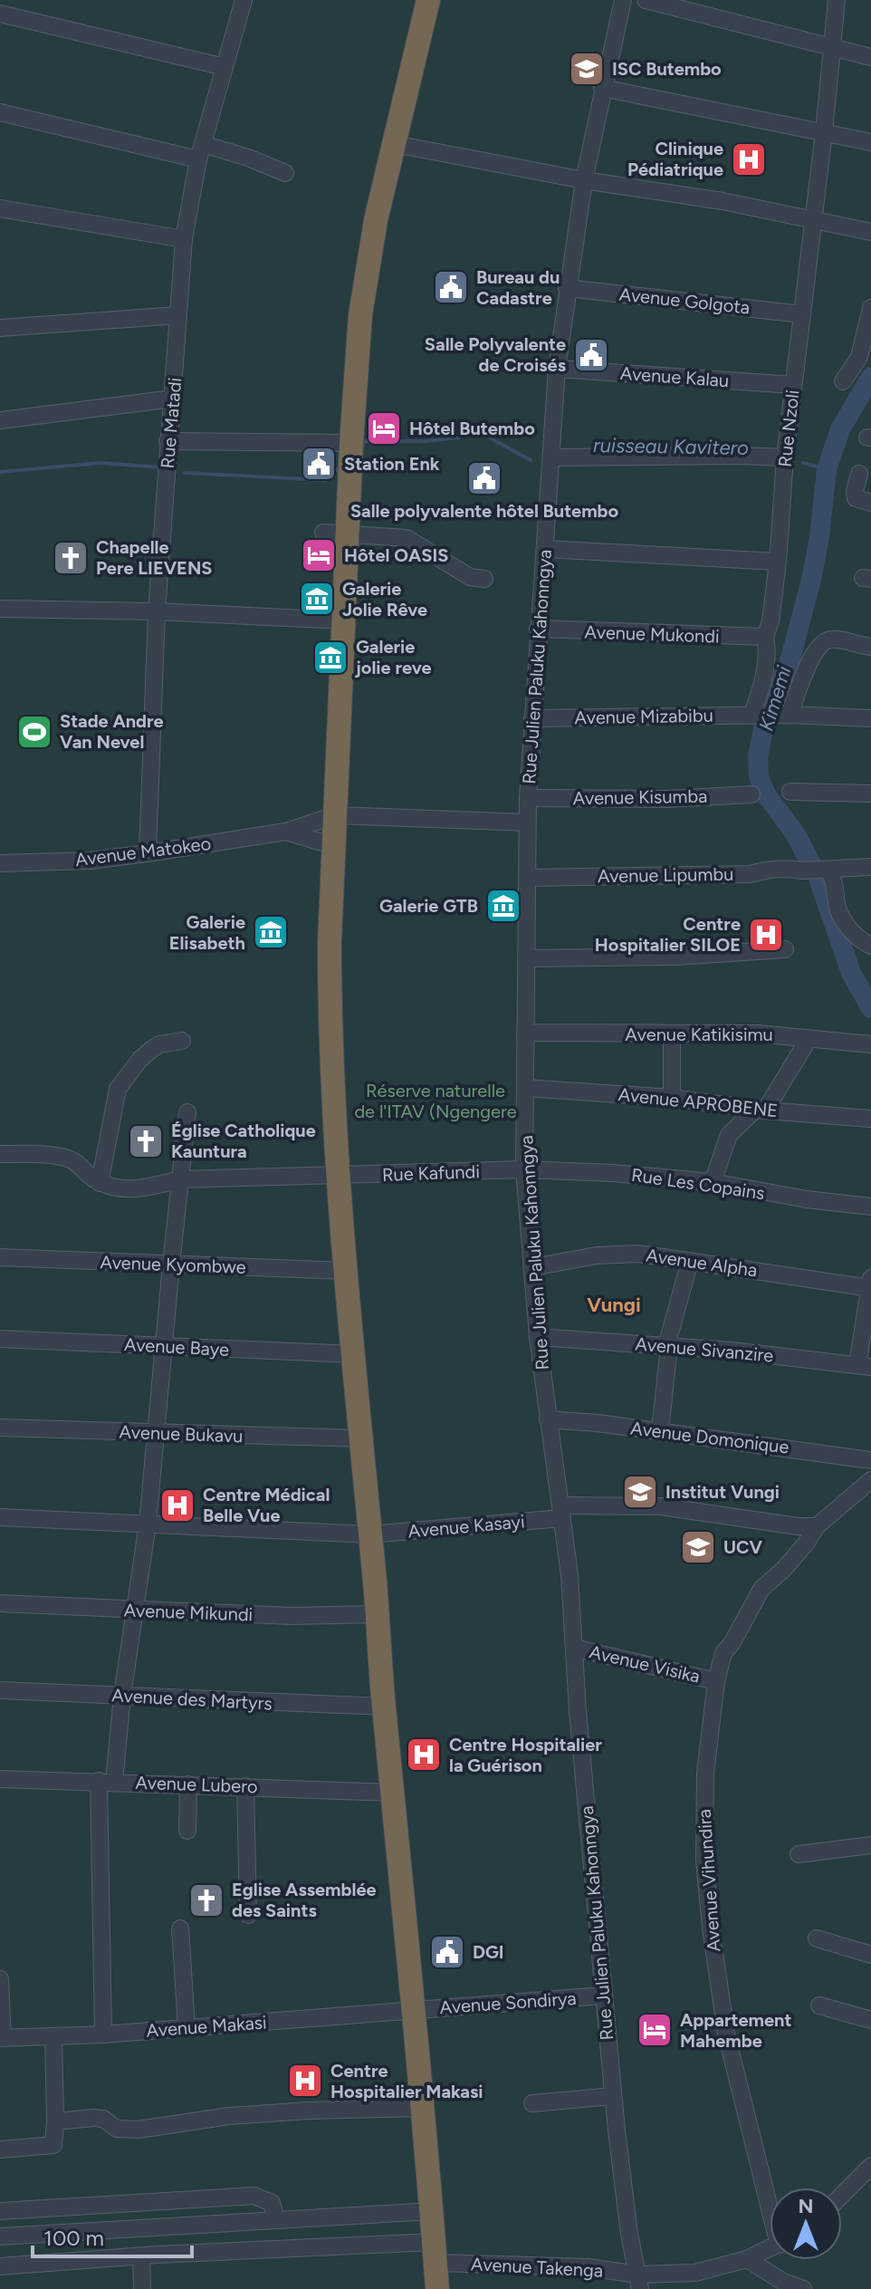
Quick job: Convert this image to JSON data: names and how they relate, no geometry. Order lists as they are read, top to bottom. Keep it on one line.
{"streets":{"street":["Avenue Golgota","Avenue Kalau","Rue Matadi","Rue Nzoli","Avenue Mukondi","Rue Julien Paluku Kahonngya","Avenue Mizabibu","Avenue Kisumba","Avenue Matokeo","Avenue Lipumbu","Avenue Katikisimu","Avenue APROBENE","Rue Kafundi","Rue Les Copains","Avenue Alpha","Avenue Kyombwe","Avenue Baye","Avenue Sivanzire","Avenue Bukavu","Avenue Domonique","Avenue Kasayi","Avenue Mikundi","Avenue Visika","Avenue des Martyrs","Avenue Lubero","Avenue Vihundira","Avenue Sondirya","Avenue Makasi","Avenue Takenga"]},"crossings":[["Avenue Golgota","Rue Nzoli"],["Avenue Golgota","Rue Julien Paluku Kahonngya"],["Avenue Kalau","Rue Nzoli"],["Avenue Kalau","Rue Julien Paluku Kahonngya"],["Rue Matadi","Avenue Matokeo"],["Rue Nzoli","Avenue Mukondi"],["Rue Nzoli","Avenue Mizabibu"],["Avenue Mukondi","Rue Julien Paluku Kahonngya"],["Rue Julien Paluku Kahonngya","Avenue Mizabibu"],["Rue Julien Paluku Kahonngya","Avenue Kisumba"],["Rue Julien Paluku Kahonngya","Avenue Lipumbu"],["Rue Julien Paluku Kahonngya","Avenue Katikisimu"],["Rue Julien Paluku Kahonngya","Avenue APROBENE"],["Rue Julien Paluku Kahonngya","Rue Kafundi"],["Rue Julien Paluku Kahonngya","Rue Les Copains"],["Rue Julien Paluku Kahonngya","Avenue Alpha"],["Rue Julien Paluku Kahonngya","Avenue Sivanzire"],["Rue Julien Paluku Kahonngya","Avenue Domonique"],["Rue Julien Paluku Kahonngya","Avenue Kasayi"],["Rue Julien Paluku Kahonngya","Avenue Visika"],["Rue Julien Paluku Kahonngya","Avenue Sondirya"],["Rue Julien Paluku Kahonngya","Avenue Takenga"],["Rue Kafundi","Rue Les Copains"],["Avenue Kasayi","Avenue Vihundira"],["Avenue Visika","Avenue Vihundira"],["Avenue Sondirya","Avenue Makasi"]],"districts":["Vungi"],"water":["ruisseau Kavitero","Kimemi"],"parks":["Réserve naturelle de l'ITAV (Ngengere"],"places":{"school or university":["ISC Butembo","Institut Vungi","UCV"],"hospital":["Clinique Pédiatrique","Centre Hospitalier SILOE","Centre Médical Belle Vue","Centre Hospitalier la Guérison","Centre Hospitalier Makasi"],"public building":["Bureau du Cadastre","Salle Polyvalente de Croisés","Station Enk","Salle polyvalente hôtel Butembo","DGI"],"hotel":["Hôtel Butembo","Hôtel OASIS","Appartement Mahembe"],"church":["Chapelle Pere LIEVENS","Église Catholique Kauntura","Eglise Assemblée des Saints"],"museum":["Galerie Jolie Rêve","Galerie jolie reve","Galerie GTB","Galerie Elisabeth"],"sports":["Stade Andre Van Nevel"]},"scale_bar":"100 m","north":"top"}
